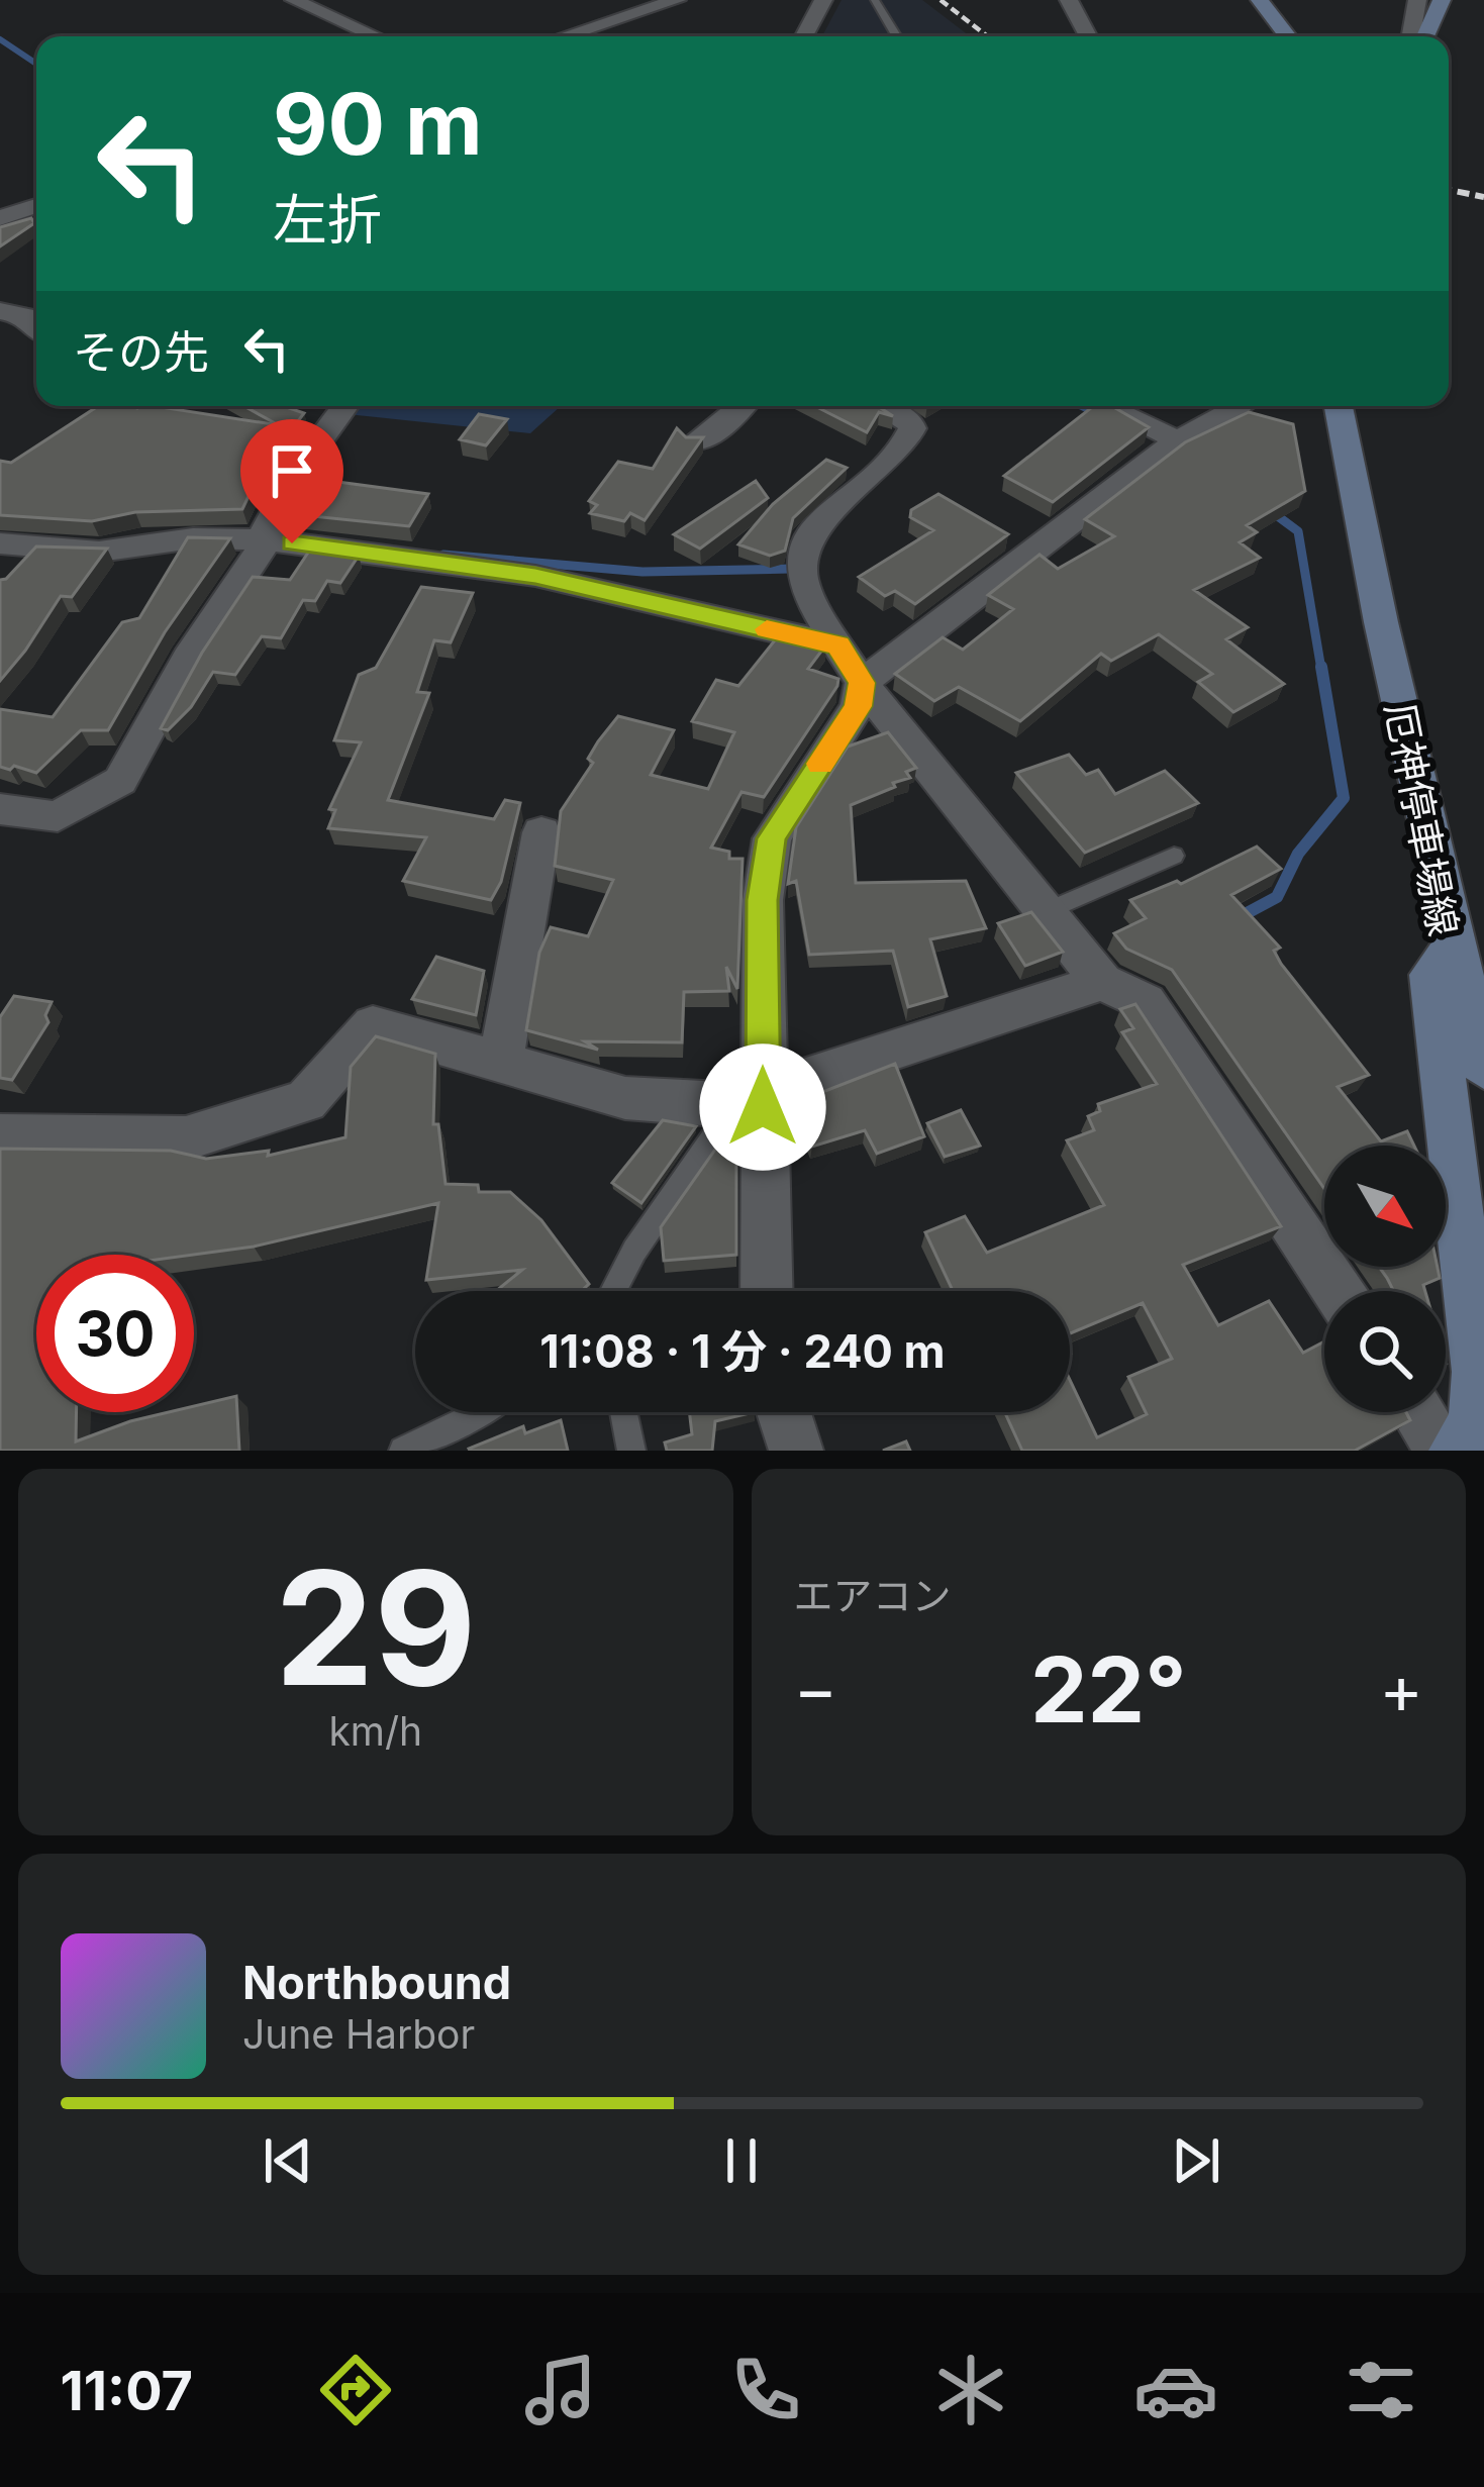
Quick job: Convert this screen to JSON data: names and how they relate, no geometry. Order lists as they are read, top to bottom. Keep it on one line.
{"streets":{"main road":["厄神停車場線"]},"north":"bottom right","page":{"turn":["90 m","左折"],"then":"その先","limit":"30","trip":"11:08 · 1 分 · 240 m","tile":[["29","km/h"],"エアコン"],"heat":["−","22°","+"],"song":["Northbound","June Harbor"],"tabs":"11:07"}}
